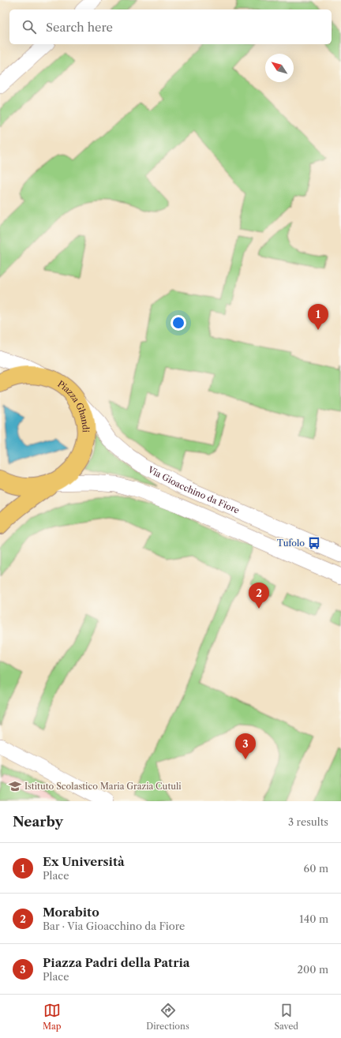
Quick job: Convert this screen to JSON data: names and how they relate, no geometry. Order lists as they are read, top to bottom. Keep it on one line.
{"streets":{"main road":["Piazza Ghandi"],"street":["Via Gioacchino da Fiore"]},"crossings":[["Piazza Ghandi","Via Gioacchino da Fiore"]],"places":{"bus stop":["Tufolo"],"school or university":["Istituto Scolastico Maria Grazia Cutuli"]},"north":"top left","page":{"search":"Search here","pins":["1","2","3"],"heading":["Nearby","3 results"],"list":[{"mark":"1","name":"Ex Università","note":"Place","value":"60 m"},{"mark":"2","name":"Morabito","note":"Bar · Via Gioacchino da Fiore","value":"140 m"},{"mark":"3","name":"Piazza Padri della Patria","note":"Place","value":"200 m"}],"nav":["Map","Directions","Saved"]}}
